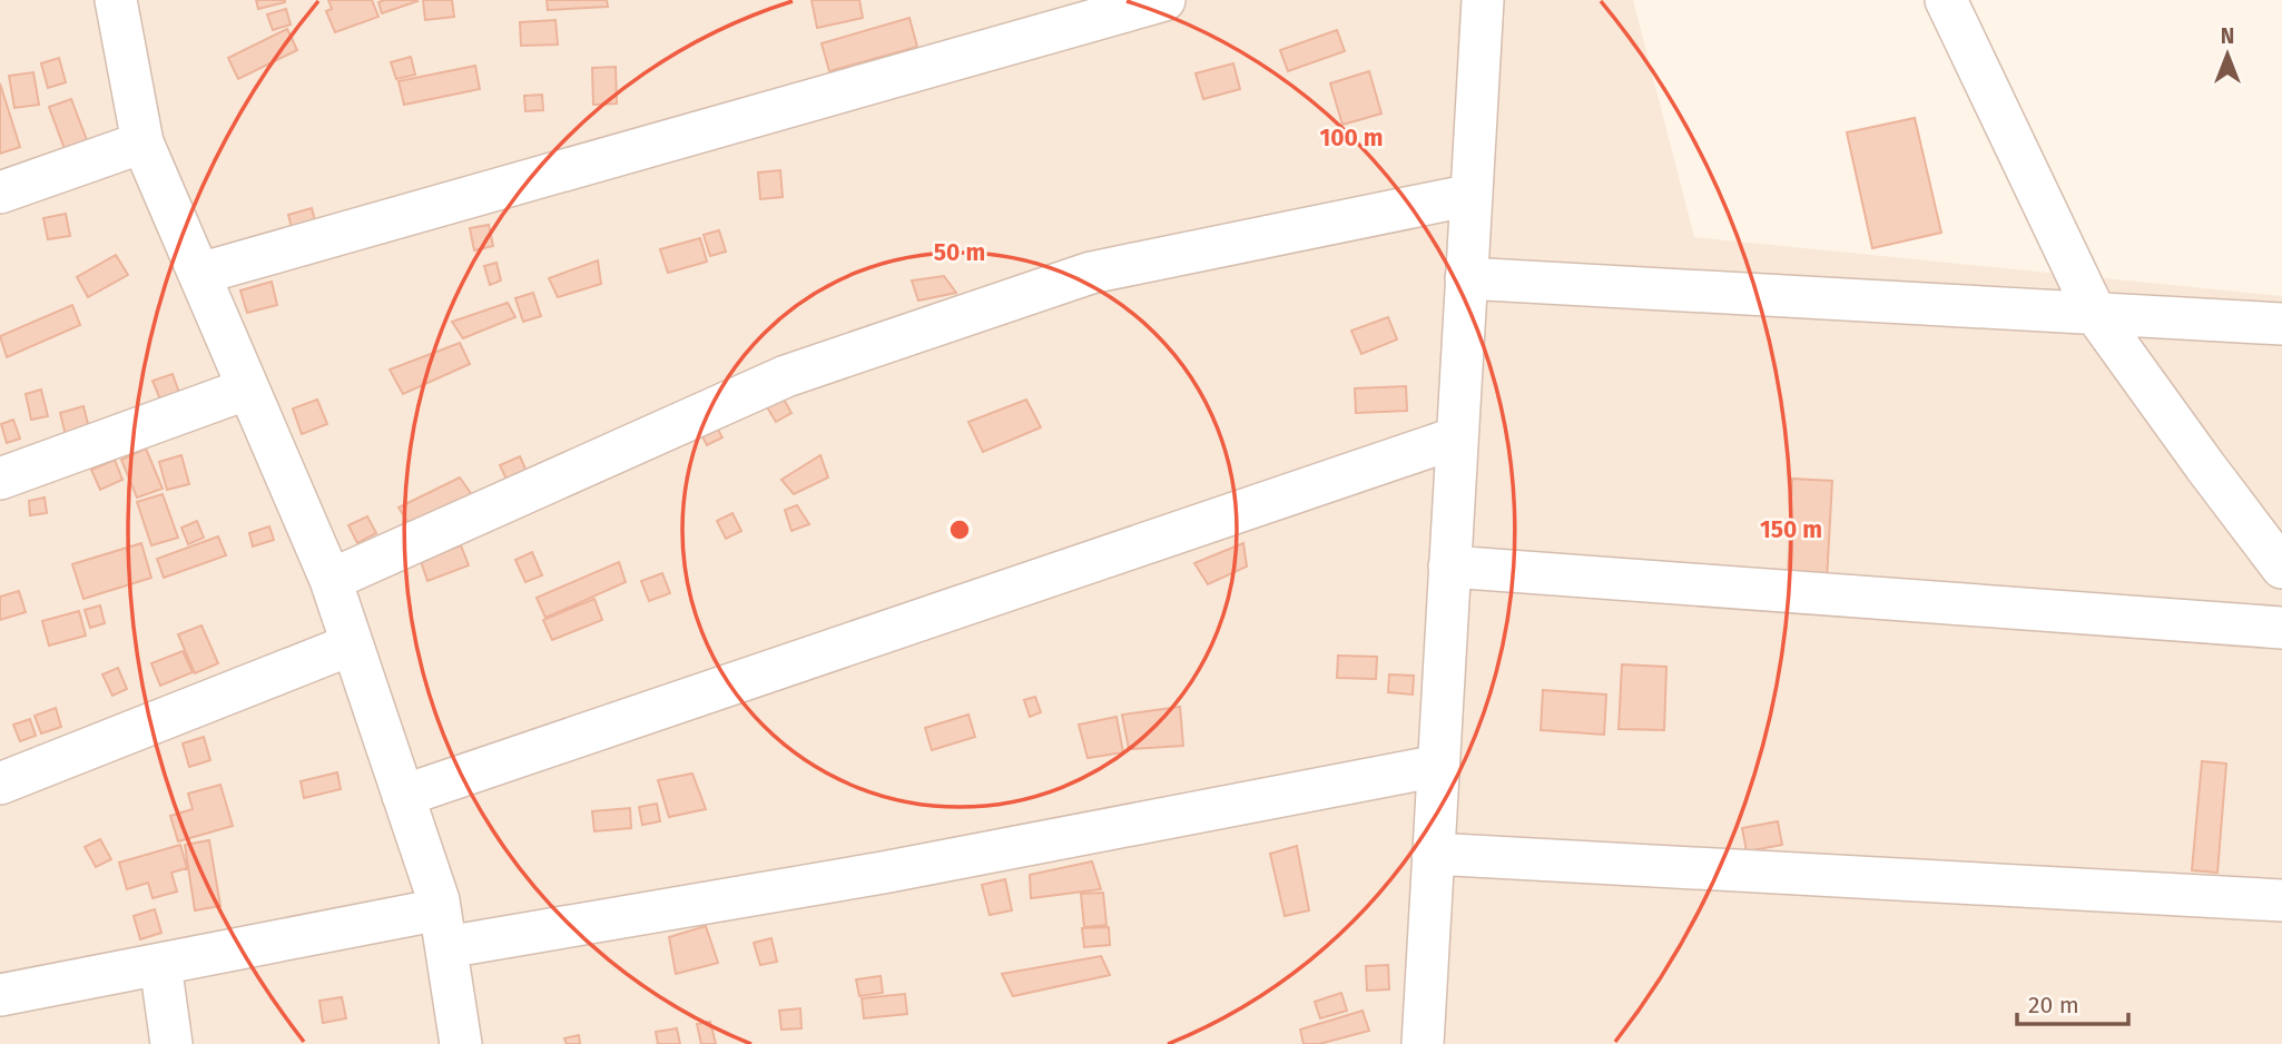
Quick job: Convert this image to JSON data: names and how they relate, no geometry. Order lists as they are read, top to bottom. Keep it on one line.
{"scale_bar":"20 m","north":"top","rings":["100 m","50 m","150 m"]}
